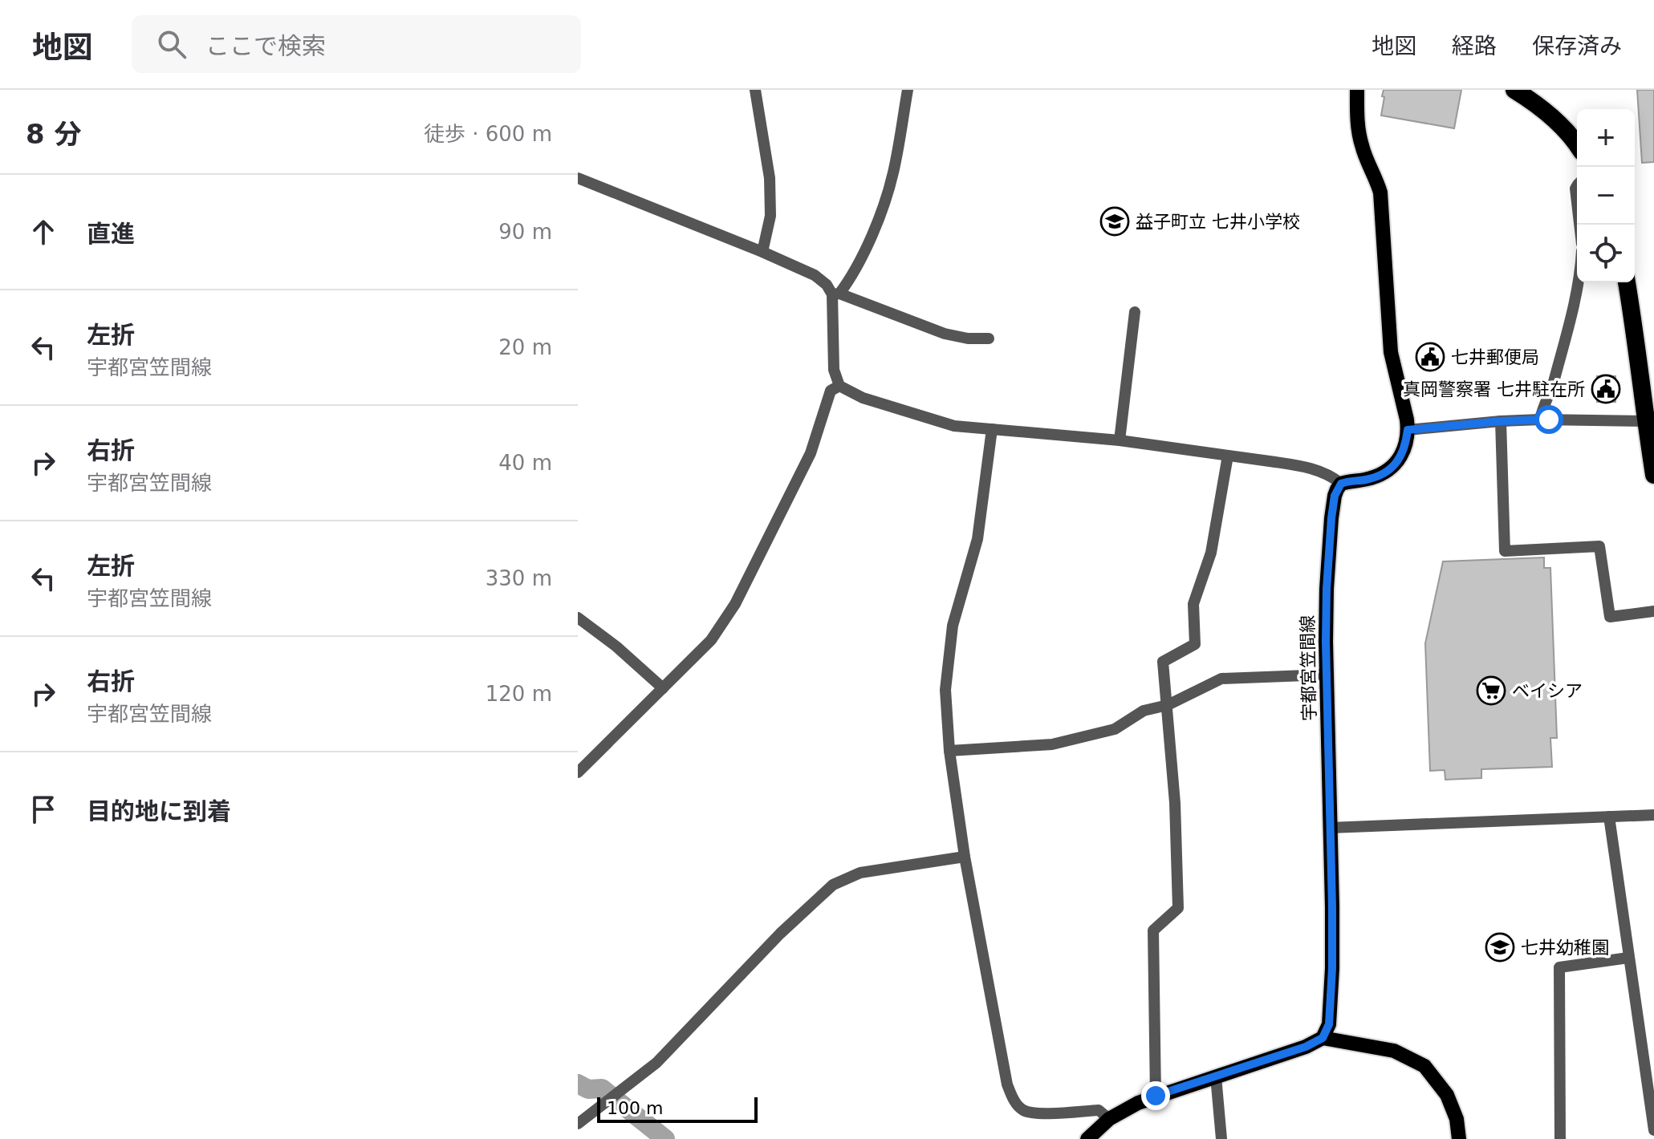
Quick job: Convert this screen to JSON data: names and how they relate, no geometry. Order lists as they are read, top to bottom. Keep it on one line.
{"streets":{"main road":["宇都宮笠間線"]},"places":{"school or university":["益子町立 七井小学校","七井幼稚園"],"public building":["七井郵便局","真岡警察署 七井駐在所"],"supermarket":["ベイシア"]},"scale_bar":"100 m","page":{"header":"地図","search":"ここで検索","nav":["地図","経路","保存済み"],"heading":["8 分","徒歩 · 600 m"],"map_buttons":["+","−"],"list":[["直進","90 m"],["左折","宇都宮笠間線","20 m"],["右折","宇都宮笠間線","40 m"],["左折","宇都宮笠間線","330 m"],["右折","宇都宮笠間線","120 m"],"目的地に到着"],"scale":"100 m"}}
